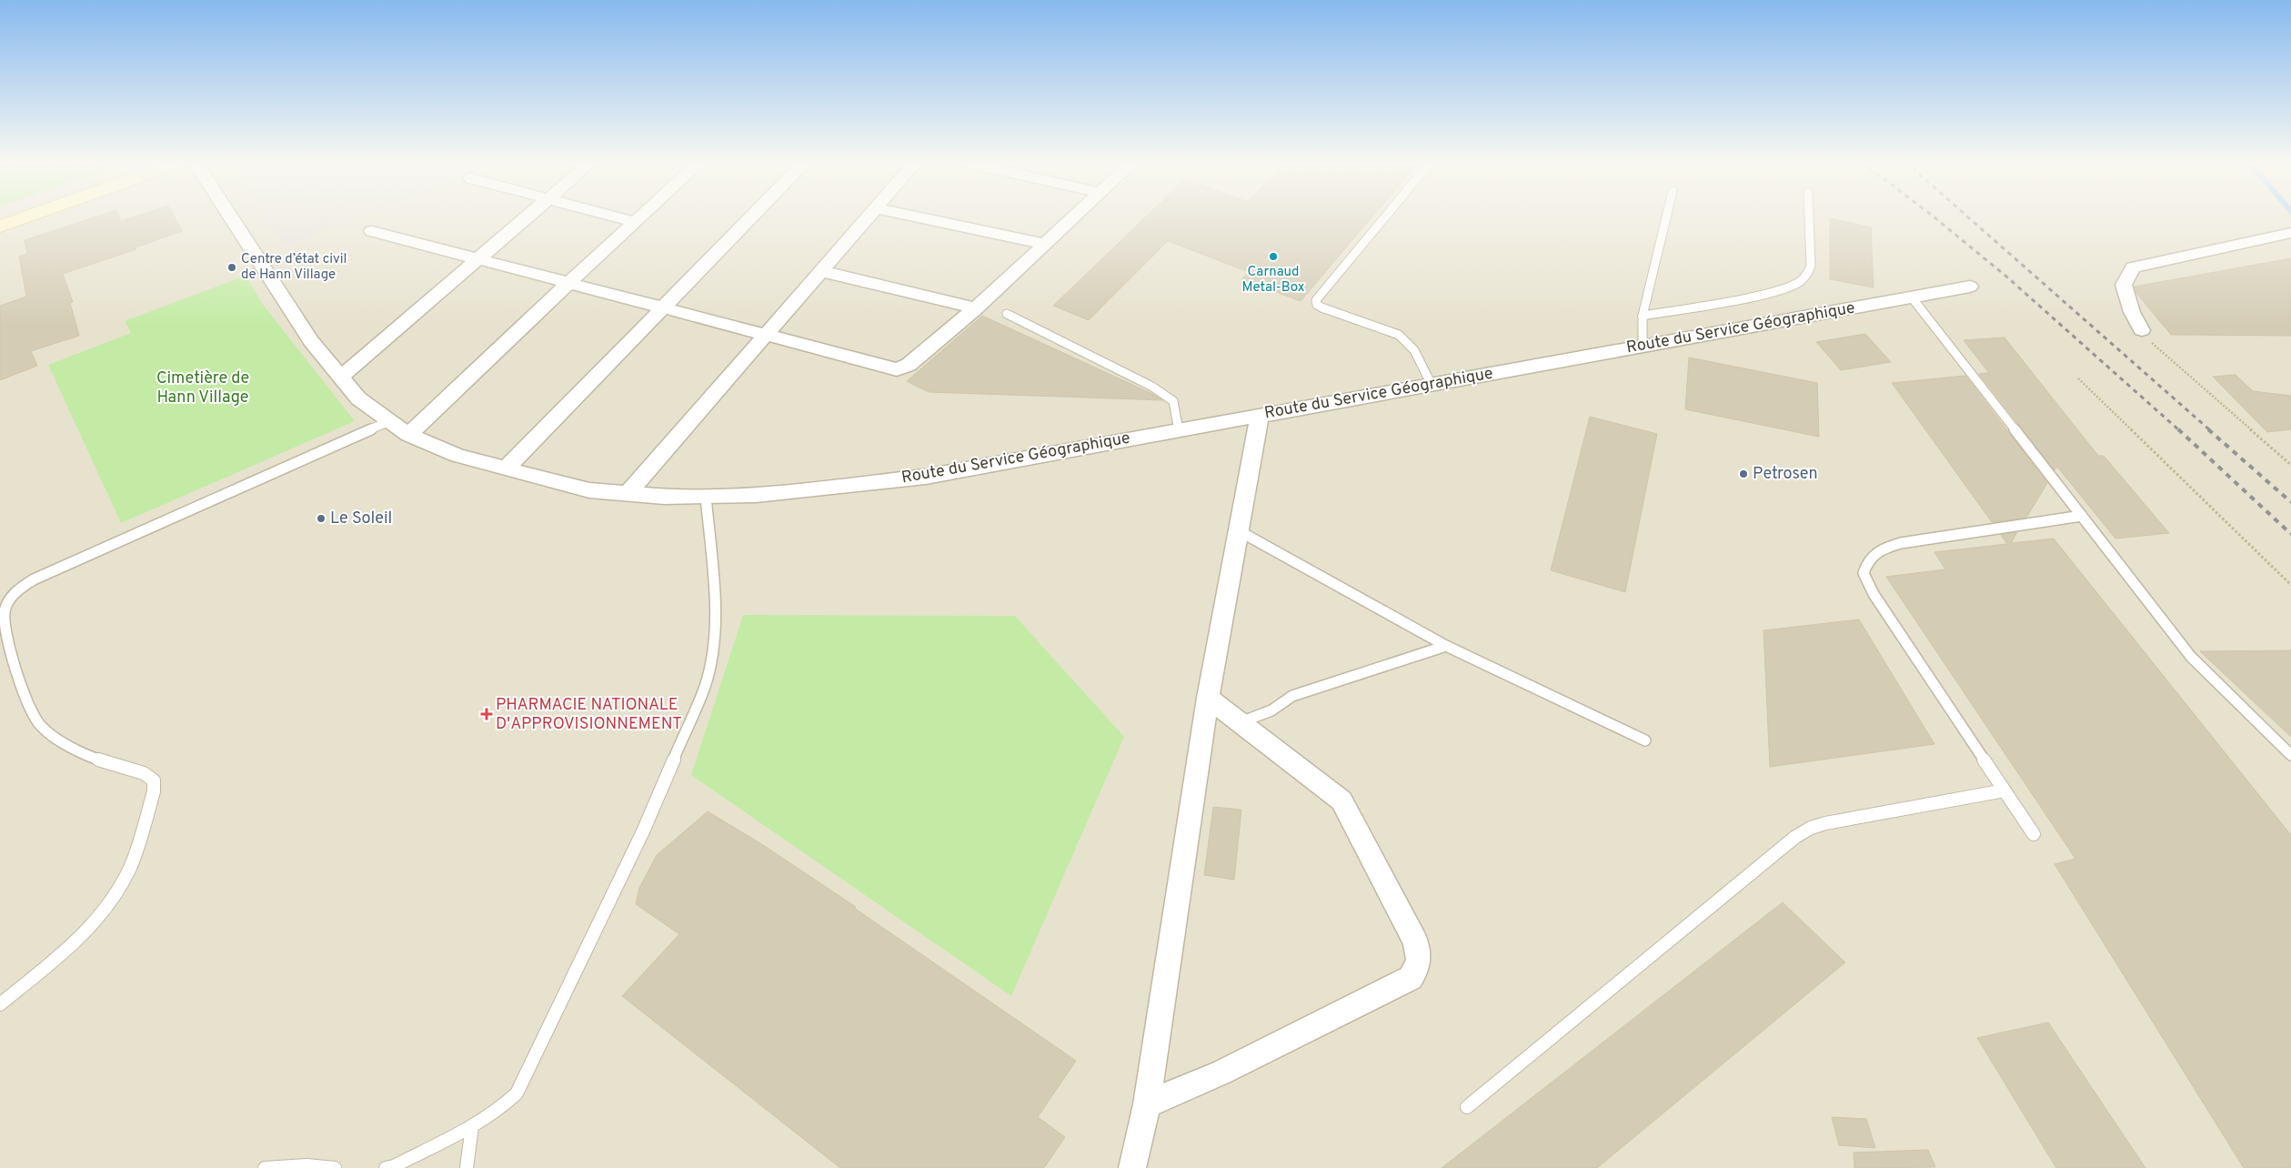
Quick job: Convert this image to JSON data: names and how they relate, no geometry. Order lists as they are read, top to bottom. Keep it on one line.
{"streets":{"street":["Route du Service Géographique"]},"parks":["Cimetière de Hann Village"],"places":{"other":["Carnaud Metal-Box","Centre d’état civil de Hann Village","Petrosen","Le Soleil"],"health":["PHARMACIE NATIONALE D'APPROVISIONNEMENT"]}}
